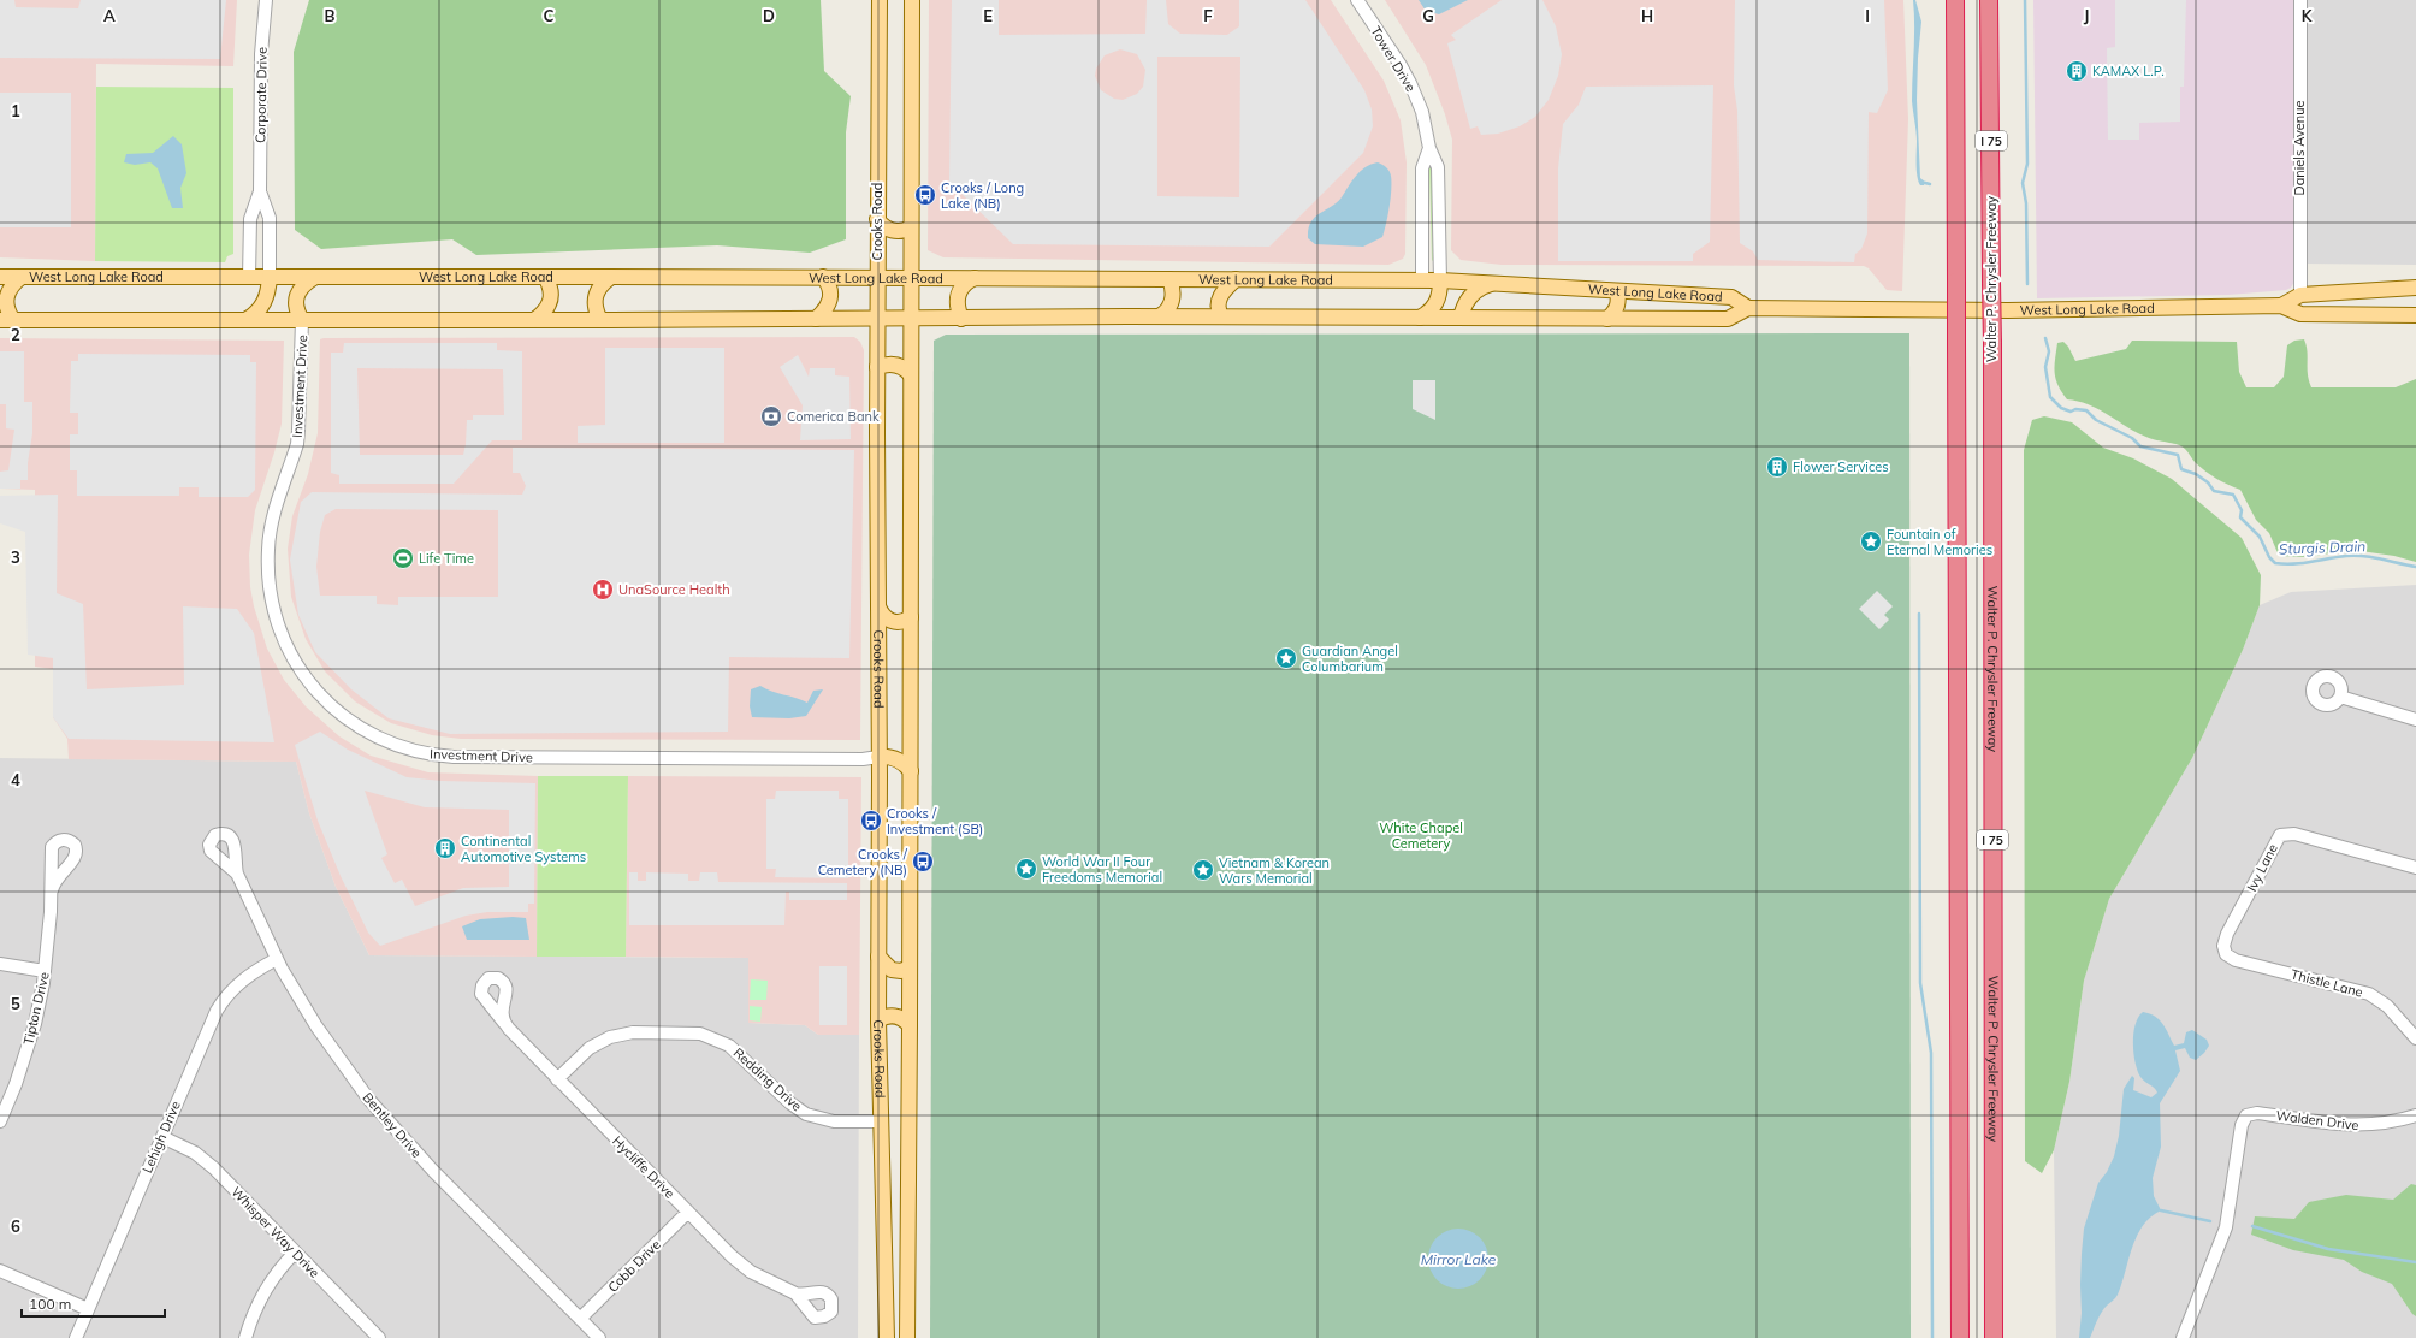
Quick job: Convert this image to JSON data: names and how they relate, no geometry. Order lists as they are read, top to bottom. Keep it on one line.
{"streets":{"highway":["I 75","Walter P. Chrysler Freeway"],"main road":["Crooks Road","West Long Lake Road"],"street":["Tower Drive","Corporate Drive","Daniels Avenue","Investment Drive","Ivy Lane","Thistle Lane","Tipton Drive","Redding Drive","Walden Drive","Bentley Drive","Lehigh Drive","Hycliffe Drive","Whisper Way Drive","Cobb Drive"]},"crossings":[["Tower Drive","West Long Lake Road"],["Corporate Drive","West Long Lake Road"],["Daniels Avenue","West Long Lake Road"],["Crooks Road","West Long Lake Road"],["Crooks Road","Investment Drive"],["Crooks Road","Redding Drive"],["West Long Lake Road","Investment Drive"],["Ivy Lane","Thistle Lane"],["Redding Drive","Hycliffe Drive"],["Bentley Drive","Lehigh Drive"],["Bentley Drive","Cobb Drive"],["Lehigh Drive","Whisper Way Drive"],["Hycliffe Drive","Cobb Drive"]],"water":["Sturgis Drain","Mirror Lake"],"parks":["White Chapel Cemetery"],"places":{"building":["KAMAX L.P.","Flower Services","Continental Automotive Systems"],"bus stop":["Crooks / Long Lake (NB)","Crooks / Investment (SB)","Crooks / Cemetery (NB)"],"bank":["Comerica Bank"],"place":["Fountain of Eternal Memories","Guardian Angel Columbarium","World War II Four Freedoms Memorial","Vietnam & Korean Wars Memorial"],"sports":["Life Time"],"hospital":["UnaSource Health"]},"scale_bar":"100 m","grid":{"columns":["A","B","C","D","E","F","G","H","I","J","K"],"rows":["1","2","3","4","5","6"]}}
